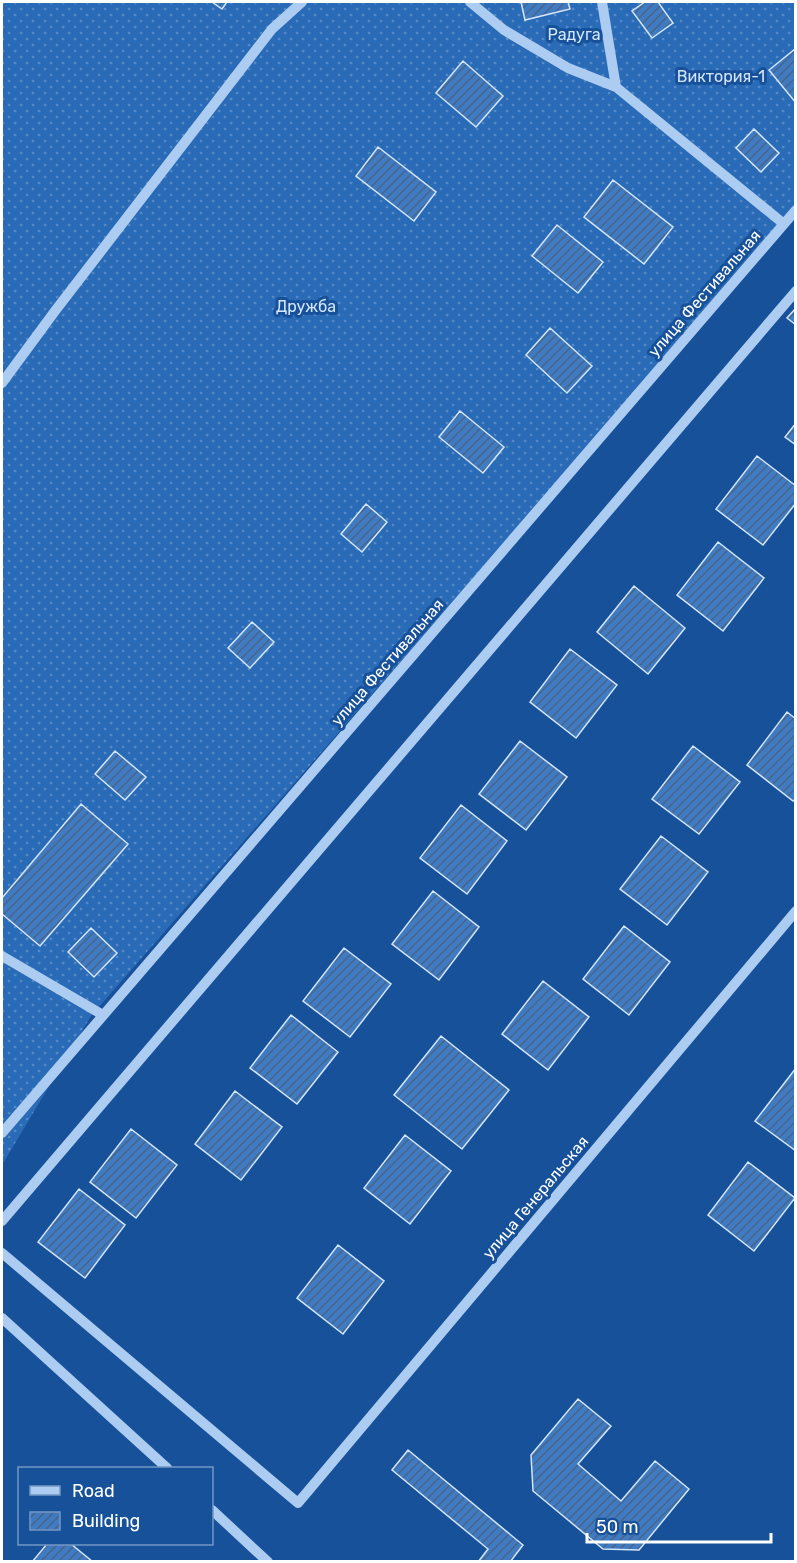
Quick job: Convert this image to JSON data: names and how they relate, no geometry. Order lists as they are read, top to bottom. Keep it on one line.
{"streets":{"street":["улица Фестивальная","улица Генеральская"]},"parks":["Радуга","Виктория-1","Дружба"],"legend":["Road","Building"],"scale_bar":"50 m"}
